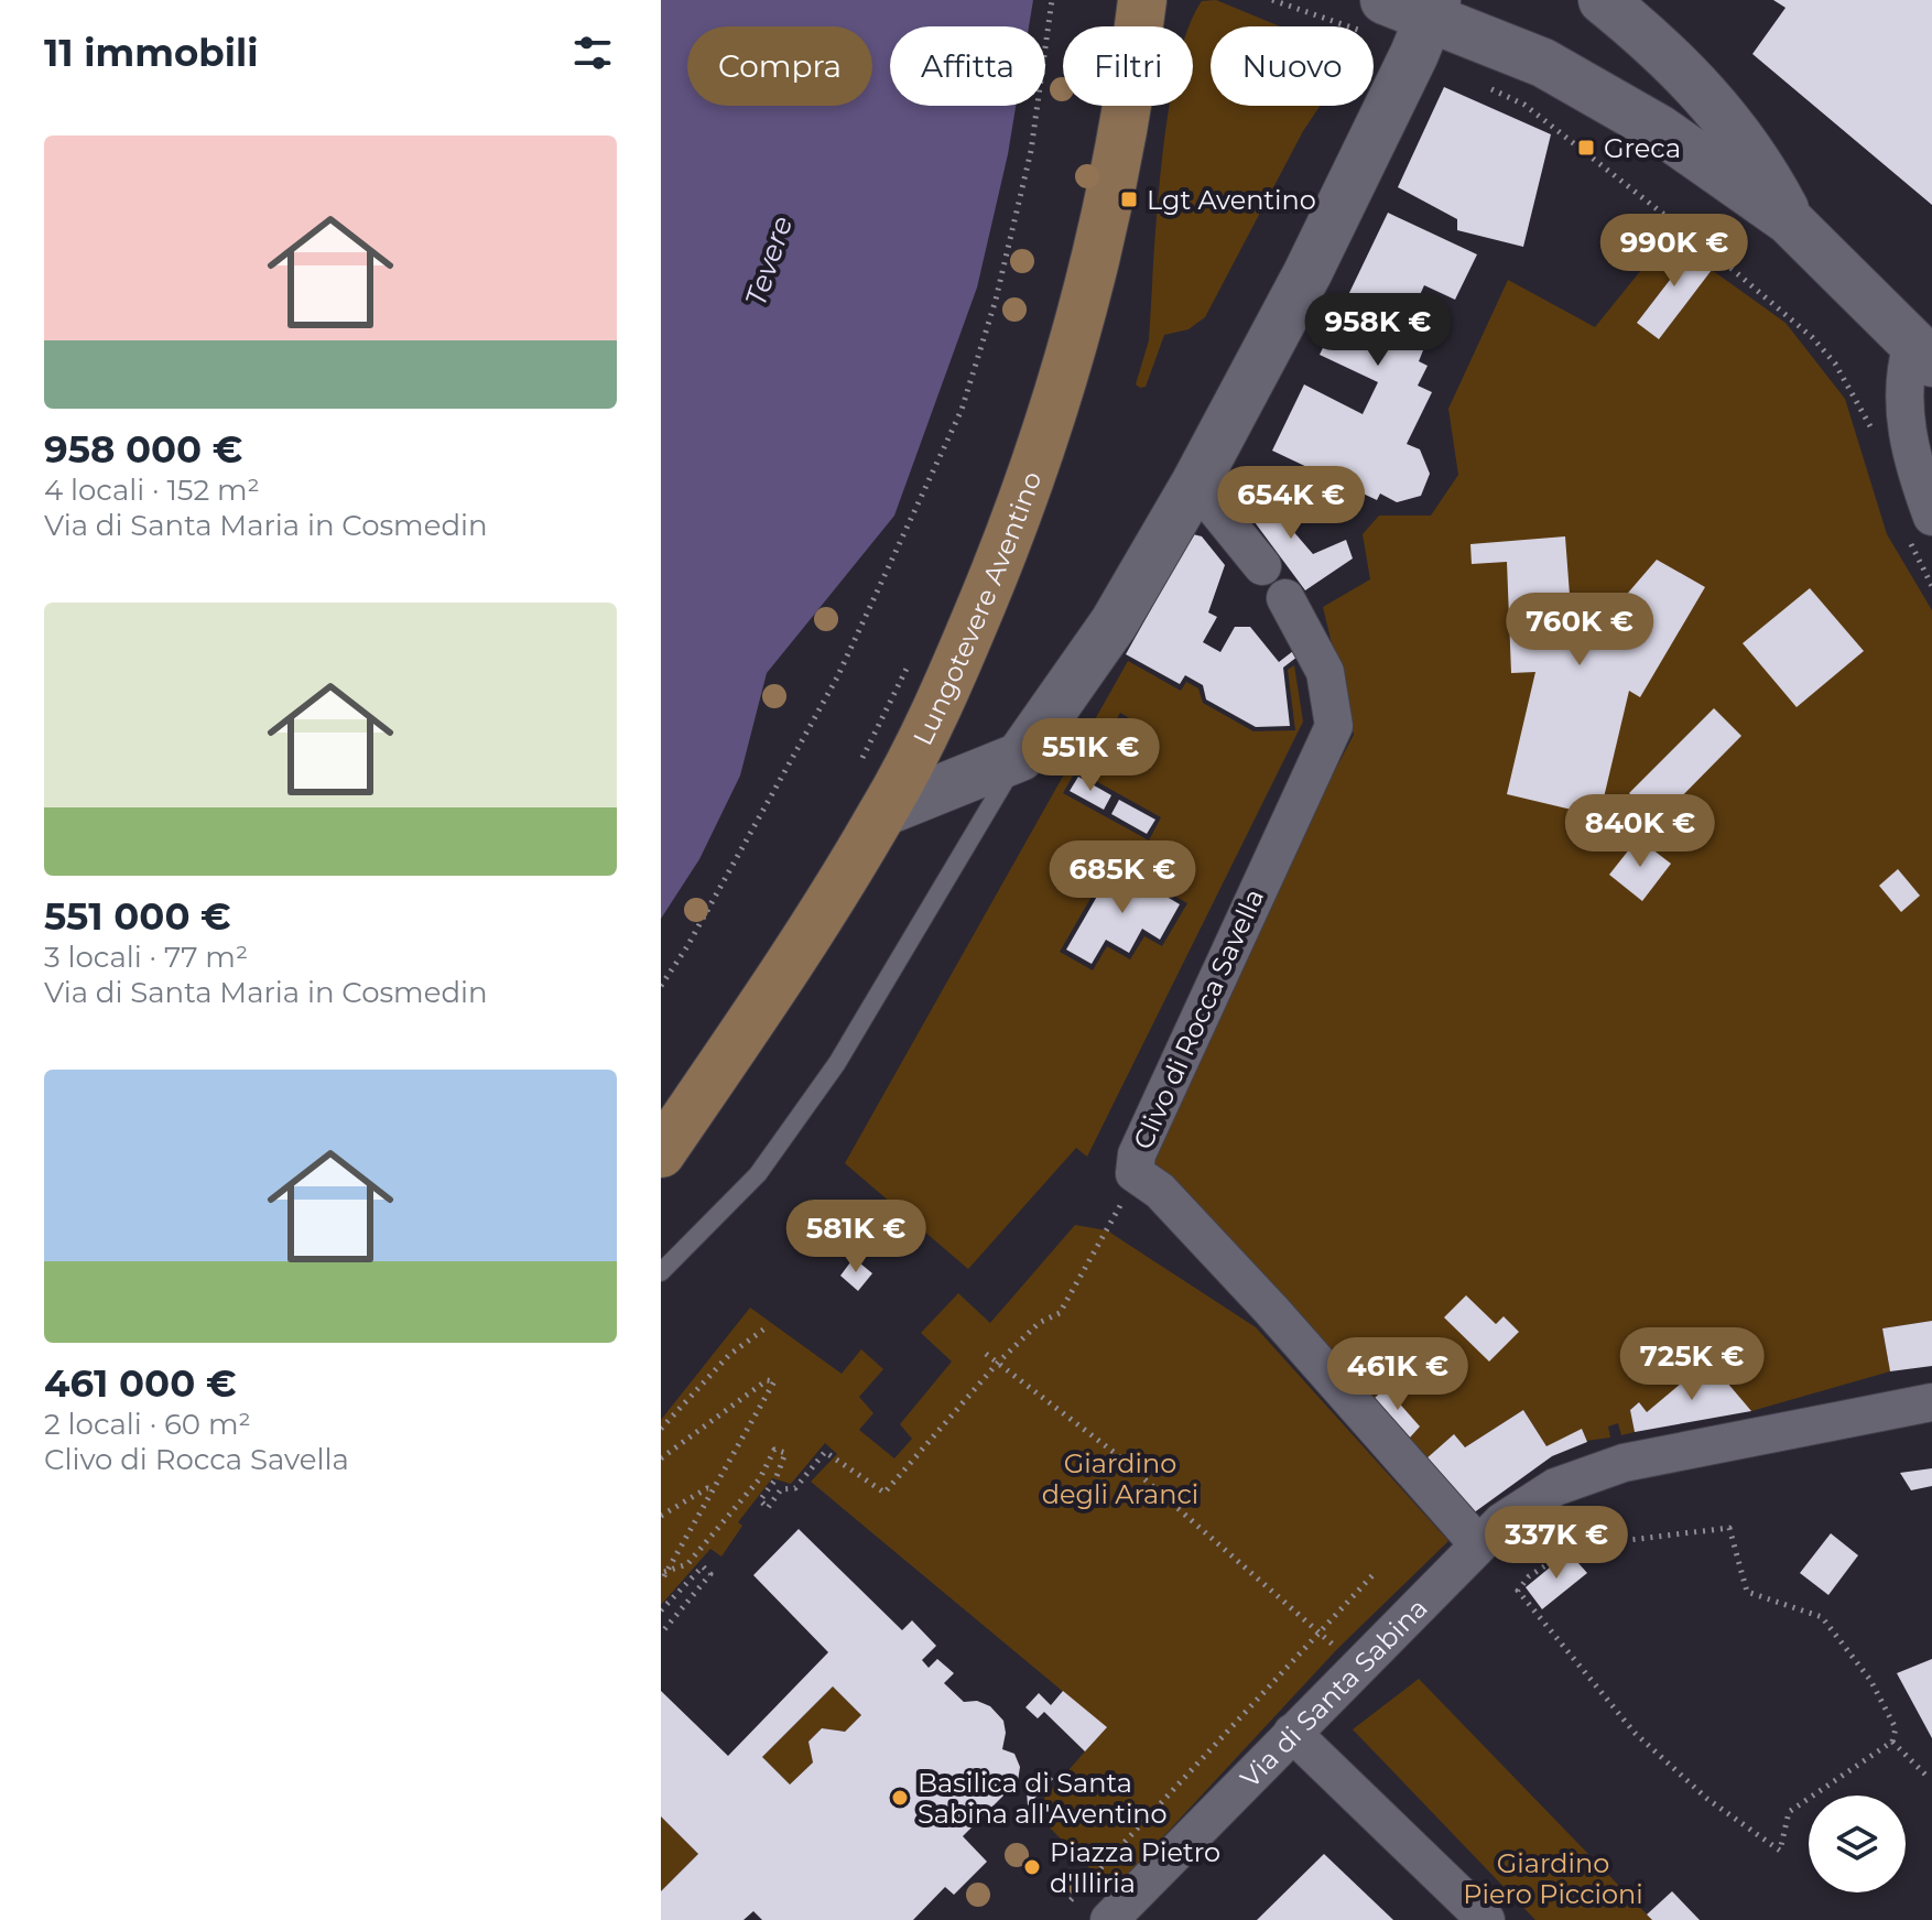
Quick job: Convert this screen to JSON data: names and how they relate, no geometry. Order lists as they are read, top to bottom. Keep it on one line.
{"streets":{"main road":["Lungotevere Aventino"],"street":["Clivo di Rocca Savella","Via di Santa Sabina"]},"crossings":[["Clivo di Rocca Savella","Via di Santa Sabina"]],"water":["Tevere"],"parks":["Giardino degli Aranci","Giardino Piero Piccioni"],"places":{"transit":["Greca","Lgt Aventino"],"other":["Basilica di Santa Sabina all'Aventino","Piazza Pietro d'Illiria"]},"page":{"heading":"11 immobili","chip":["Compra","Affitta","Filtri","Nuovo"],"list":[{"name":"958 000 €","note":"4 locali · 152 m² · Via di Santa Maria in Cosmedin"},{"name":"551 000 €","note":"3 locali · 77 m² · Via di Santa Maria in Cosmedin"},{"name":"461 000 €","note":"2 locali · 60 m² · Clivo di Rocca Savella"}],"price":["990K €","958K €","654K €","760K €","551K €","840K €","685K €","581K €","725K €","461K €","337K €"]}}
